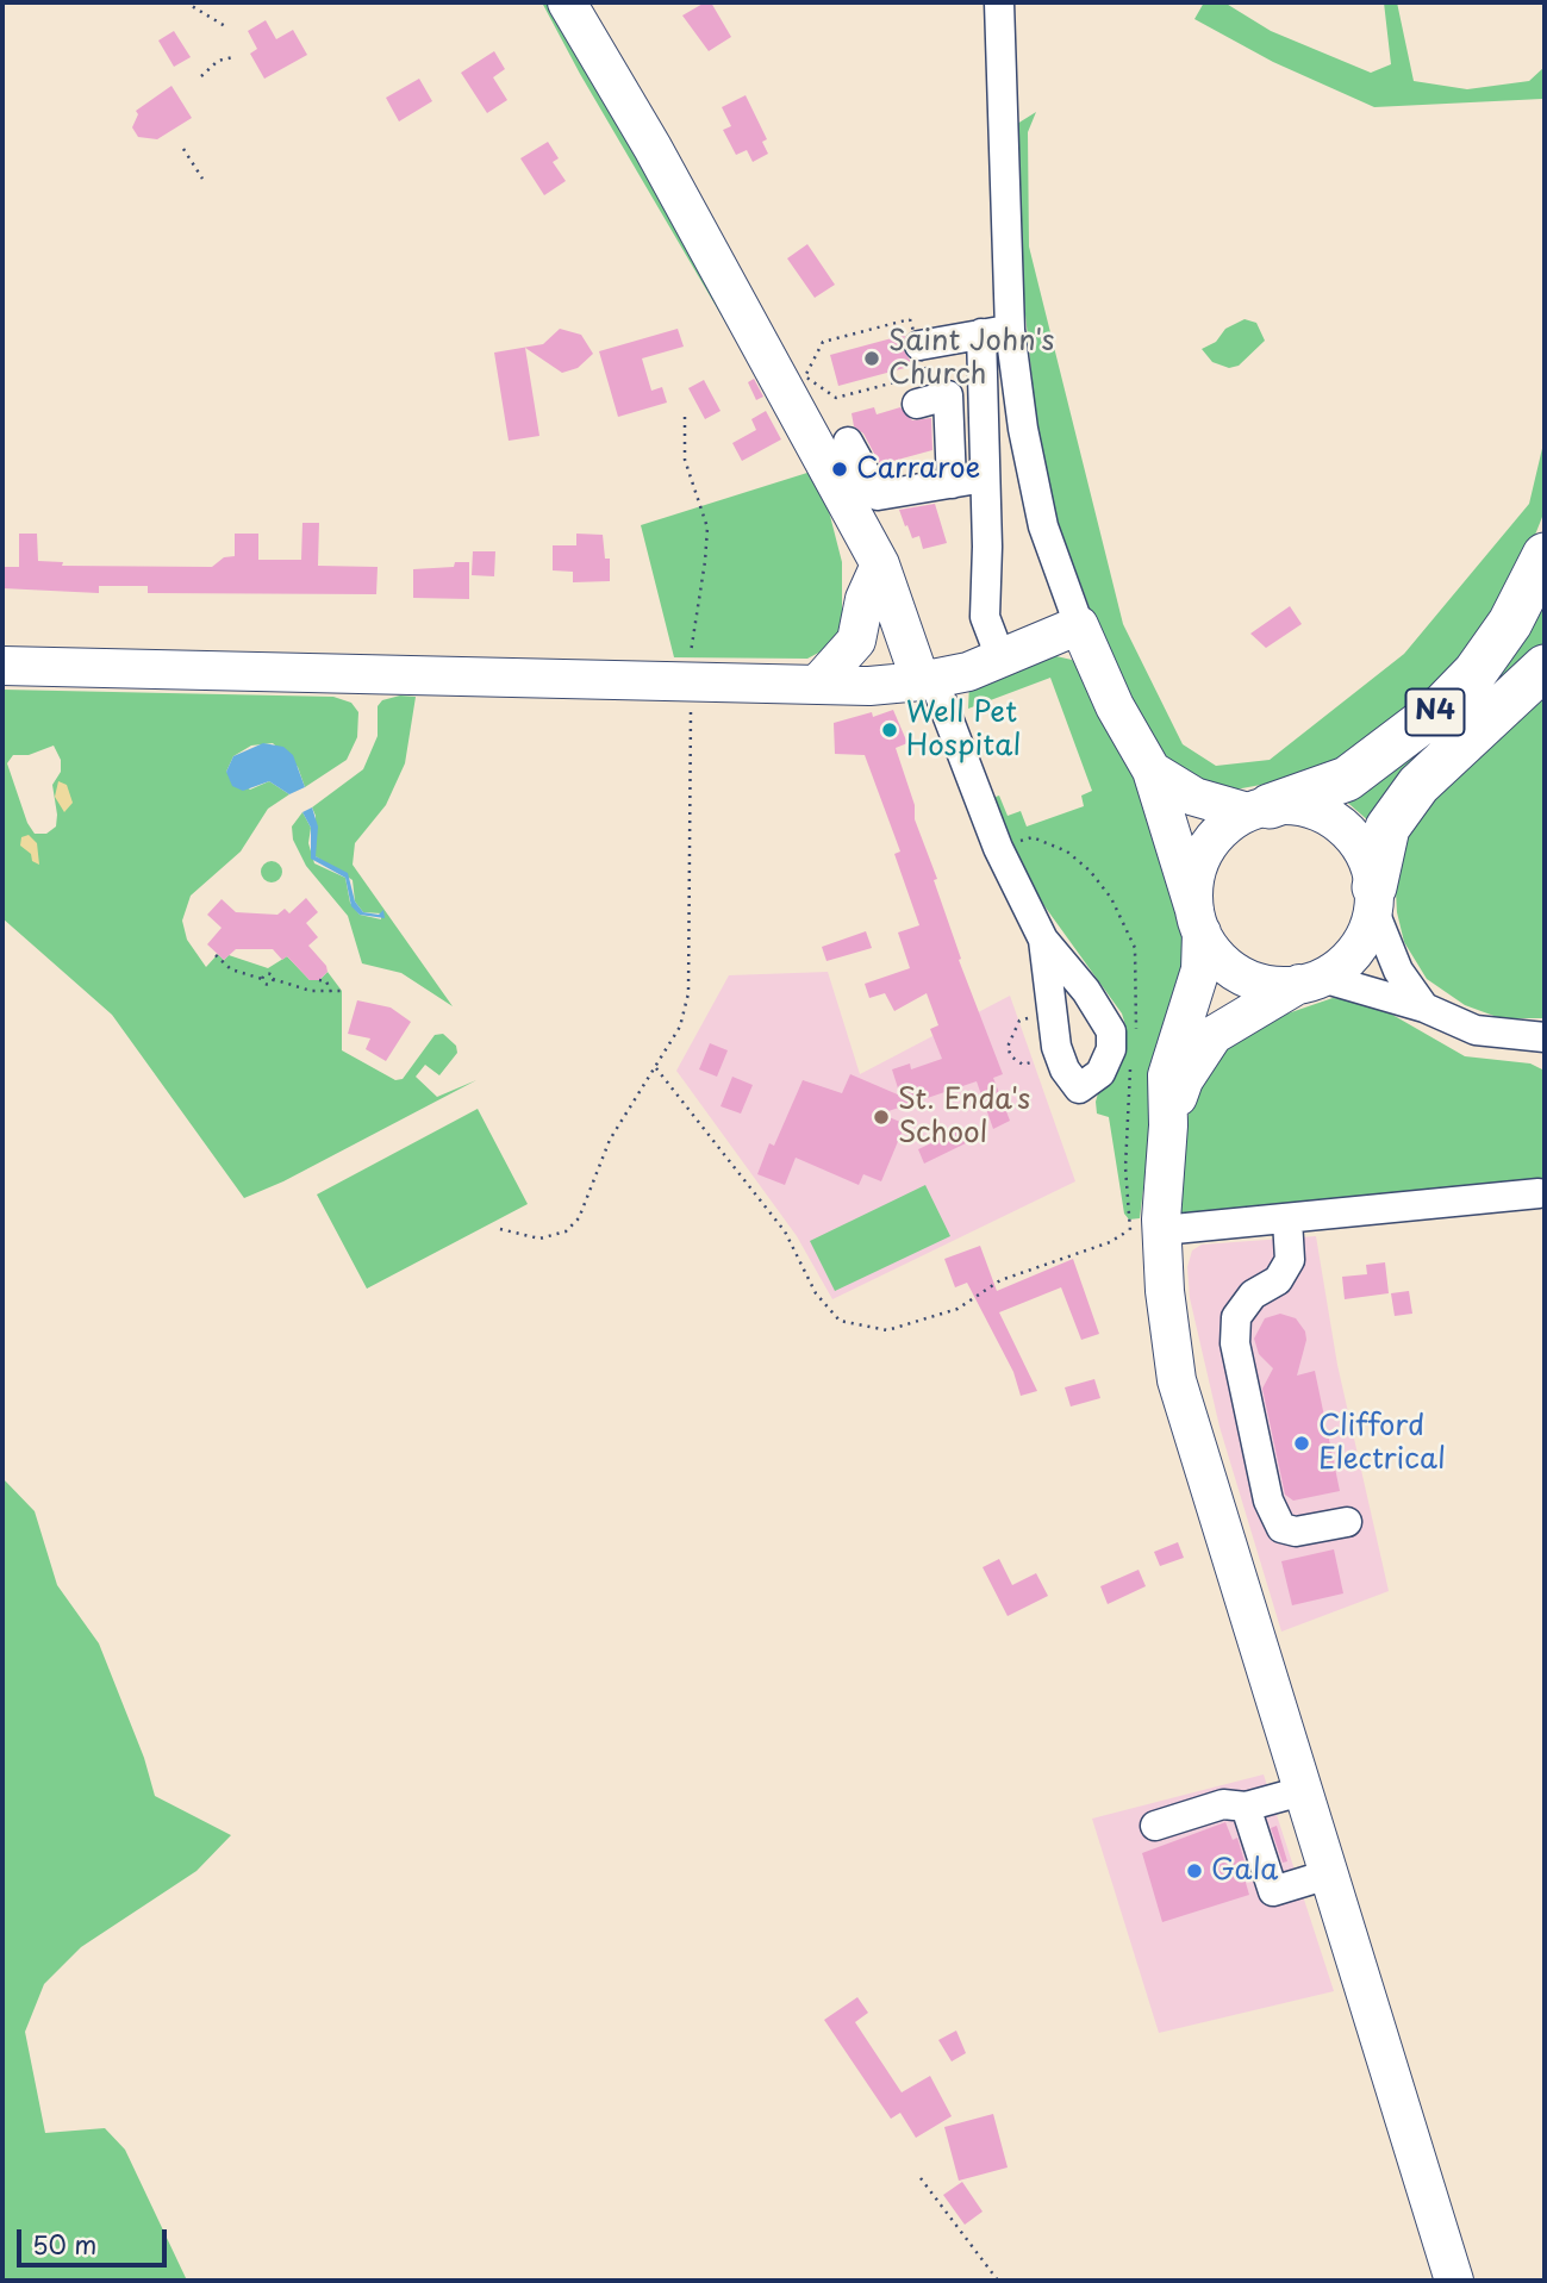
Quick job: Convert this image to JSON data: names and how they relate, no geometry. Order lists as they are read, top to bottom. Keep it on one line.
{"streets":{"highway":["N4"]},"places":["Saint John's Church","Carraroe","Well Pet Hospital","St. Enda's School","Clifford Electrical","Gala"],"scale_bar":"50 m"}
